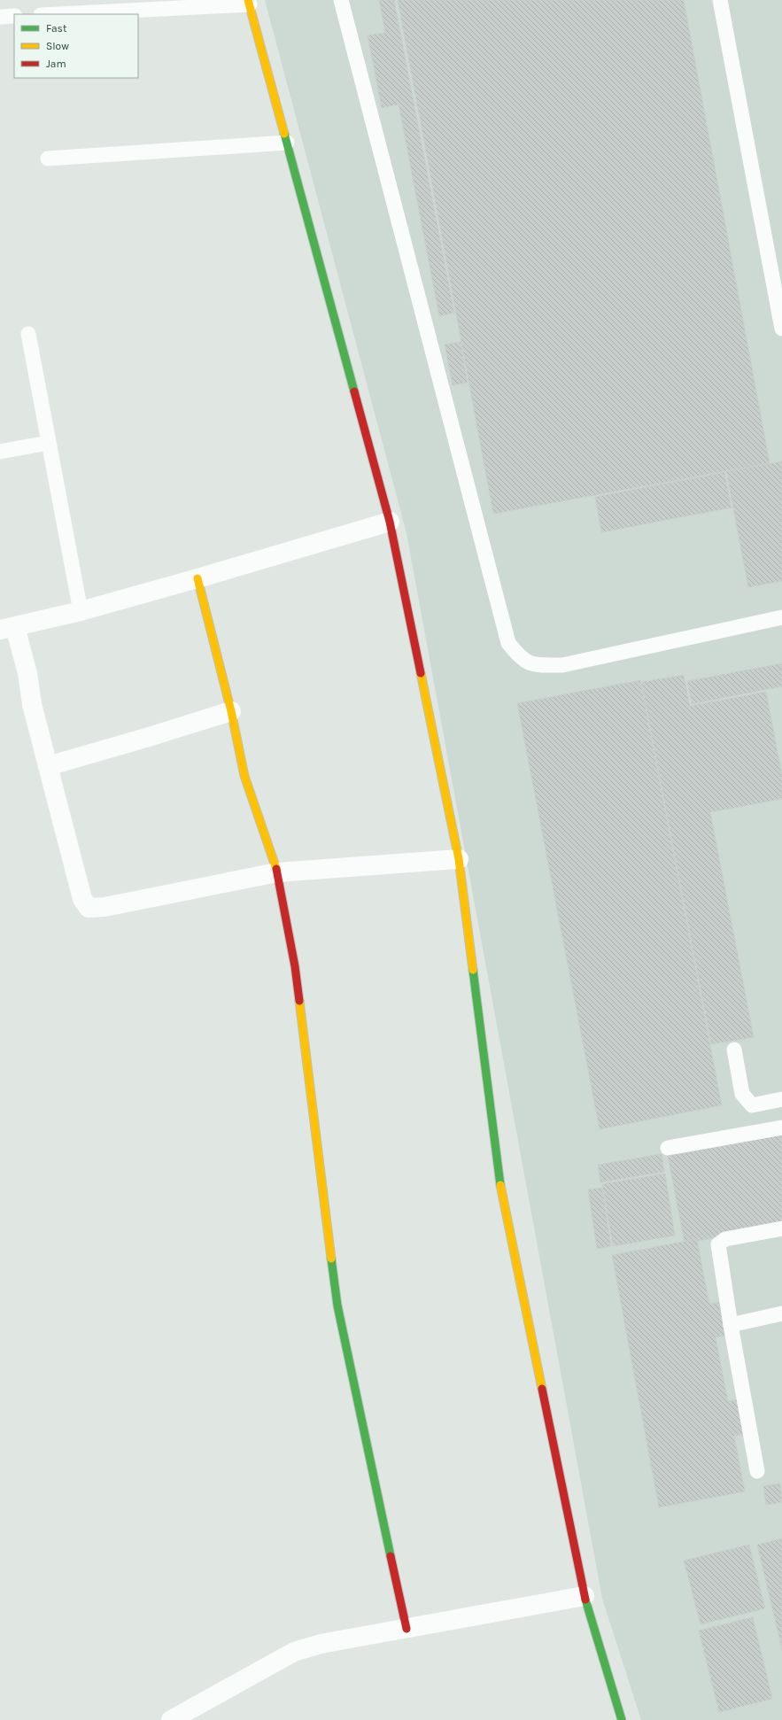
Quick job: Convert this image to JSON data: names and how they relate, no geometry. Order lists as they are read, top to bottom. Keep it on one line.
{"legend":["Fast","Slow","Jam"]}
